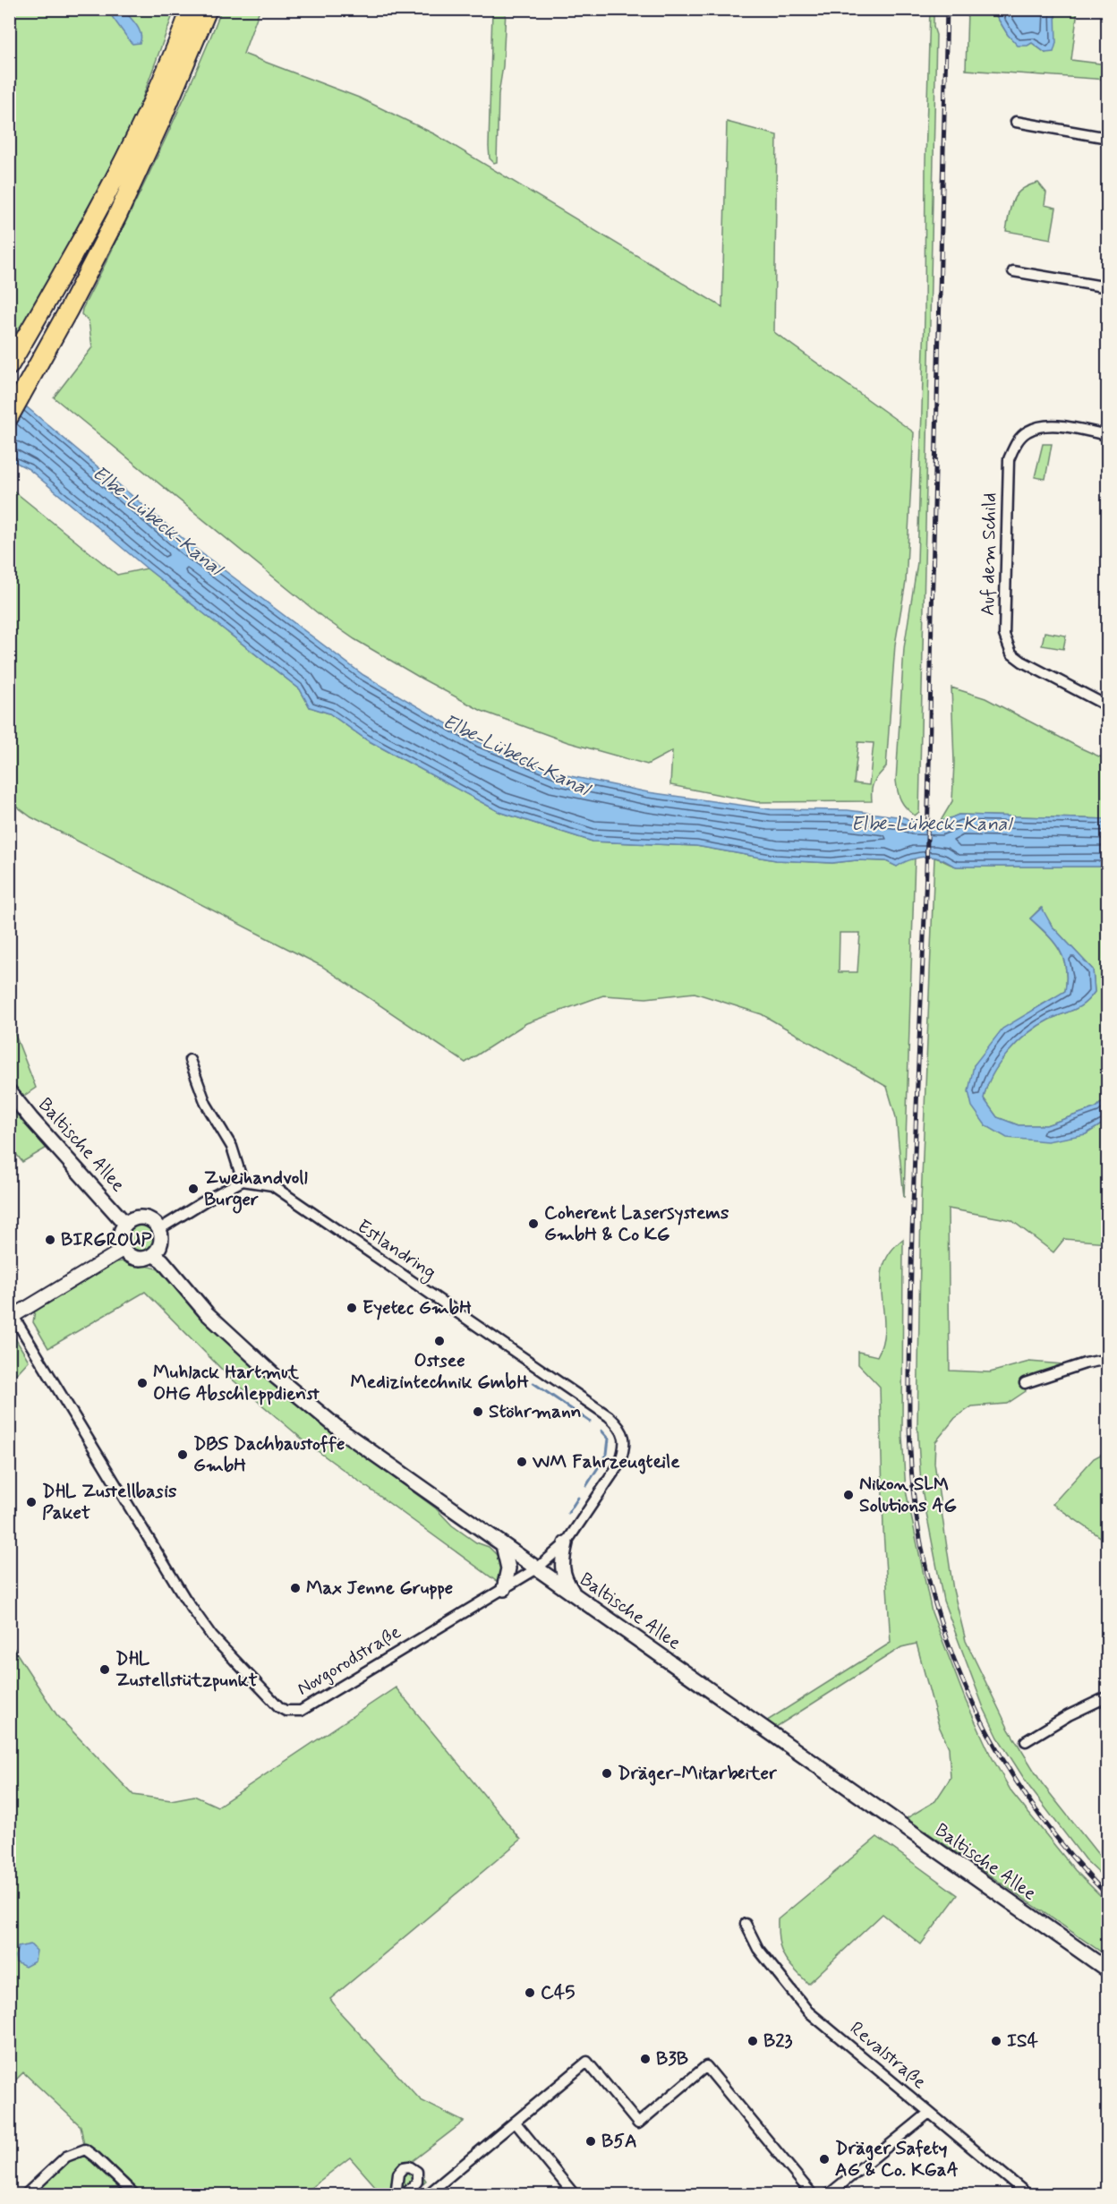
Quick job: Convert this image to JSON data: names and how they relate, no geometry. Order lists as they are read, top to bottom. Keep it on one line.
{"streets":{"main road":["Baltische Allee"],"street":["Auf dem Schild","Estlandring","Novgorodstraße","Revalstraße"]},"crossings":[["Baltische Allee","Estlandring"],["Baltische Allee","Novgorodstraße"],["Estlandring","Novgorodstraße"]],"water":["Elbe-Lübeck-Kanal"],"places":["Zweihandvoll Burger","Coherent Lasersystems GmbH & Co KG","BIRGROUP","Eyetec GmbH","Ostsee Medizintechnik GmbH","Muhlack Hartmut OHG Abschleppdienst","Stöhrmann","DBS Dachbaustoffe GmbH","WM Fahrzeugteile","Nikon SLM Solutions AG","DHL Zustellbasis Paket","Max Jenne Gruppe","DHL Zustellstützpunkt","Dräger-Mitarbeiter","C45","B23","IS4","B3B","B5A","Dräger Safety AG & Co. KGaA"]}
